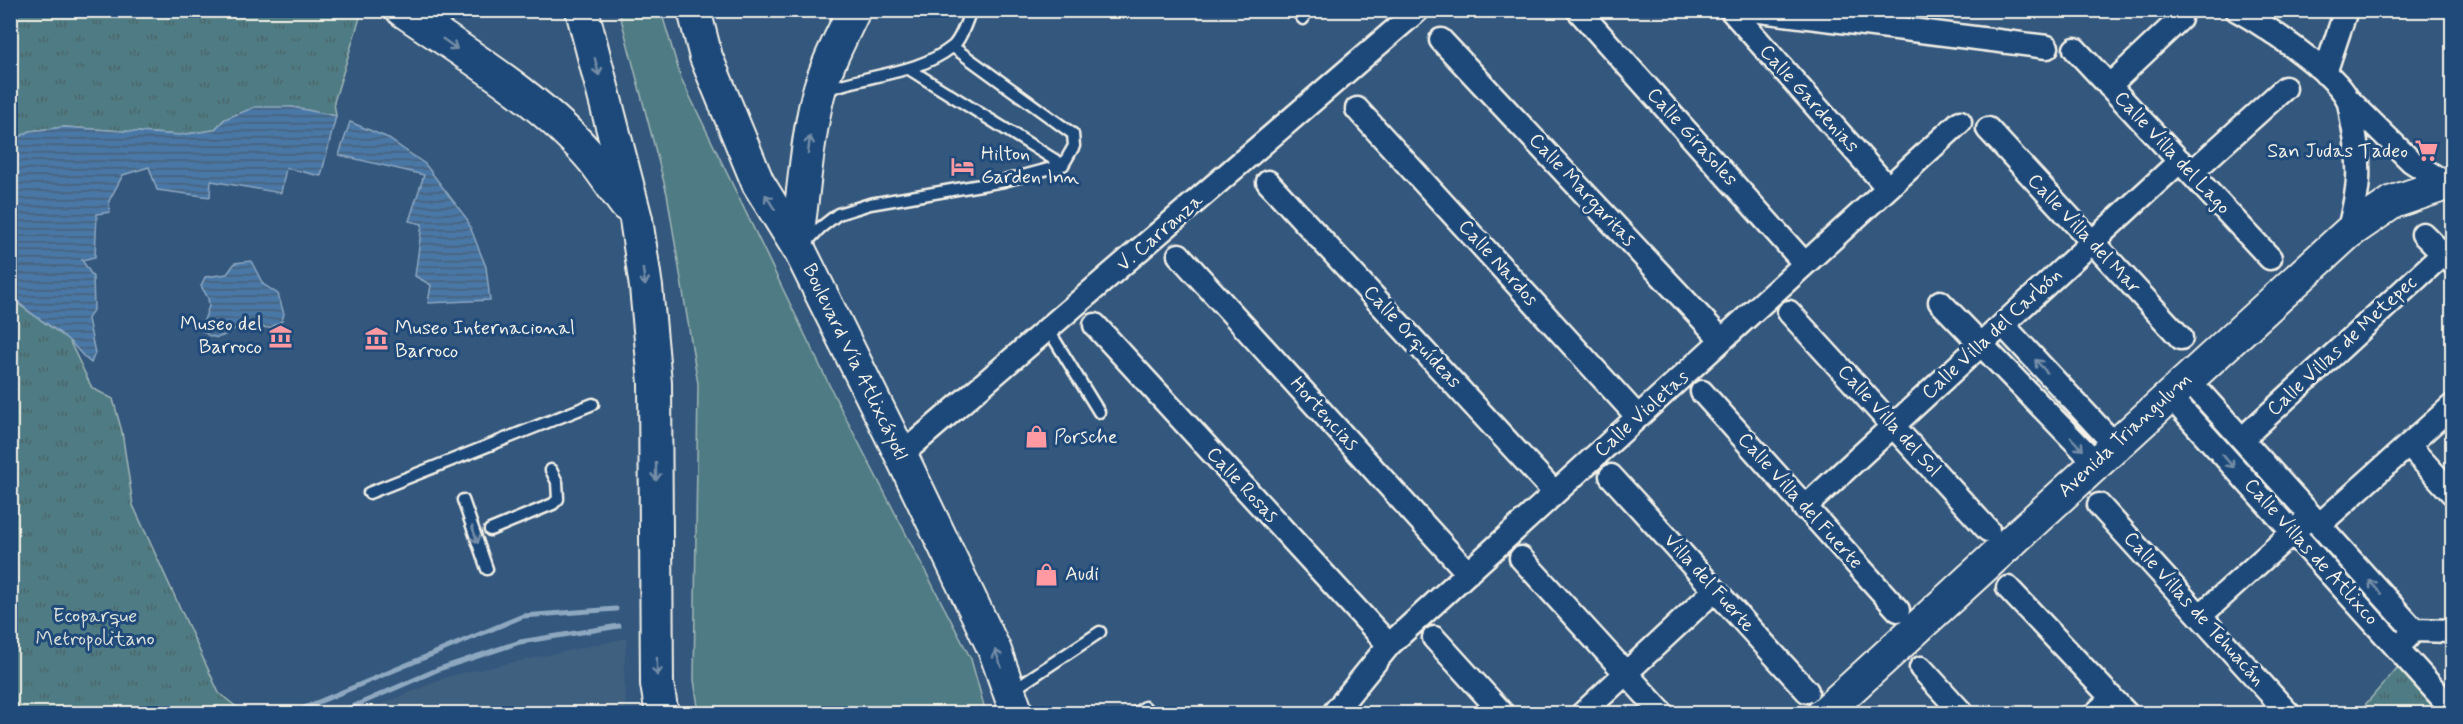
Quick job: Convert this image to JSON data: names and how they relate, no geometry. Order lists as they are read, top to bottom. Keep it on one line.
{"streets":{"main road":["Boulevard Vía Atlixcáyotl","Avenida Triangulum"],"street":["Calle Gardenias","Calle Girasoles","Calle Villa del Lago","Calle Margaritas","V. Carranza","Calle Villa del Mar","Calle Nardos","Calle Villa del Carbón","Calle Orquídeas","Calle Villas de Metepec","Hortencias","Calle Violetas","Calle Villa del Sol","Calle Rosas","Calle Villa del Fuerte","Calle Villas de Atlixco","Villa del Fuerte","Calle Villas de Tehuacán"]},"crossings":[["Calle Gardenias","Calle Violetas"],["Calle Girasoles","Calle Violetas"],["Calle Villa del Lago","Calle Villa del Carbón"],["Calle Margaritas","Calle Violetas"],["V. Carranza","Boulevard Vía Atlixcáyotl"],["Calle Villa del Mar","Calle Villa del Carbón"],["Calle Nardos","Calle Violetas"],["Calle Villa del Carbón","Calle Villa del Sol"],["Calle Villa del Carbón","Calle Villa del Fuerte"],["Calle Orquídeas","Calle Violetas"],["Calle Villas de Metepec","Calle Villas de Atlixco"],["Hortencias","Calle Violetas"],["Calle Violetas","Calle Rosas"],["Avenida Triangulum","Calle Villas de Atlixco"],["Avenida Triangulum","Villa del Fuerte"]],"parks":["Ecoparque Metropolitano"],"places":{"supermarket":["San Judas Tadeo"],"hotel":["Hilton Garden Inn"],"museum":["Museo del Barroco","Museo Internacional Barroco"],"shop":["Porsche","Audi"]}}
